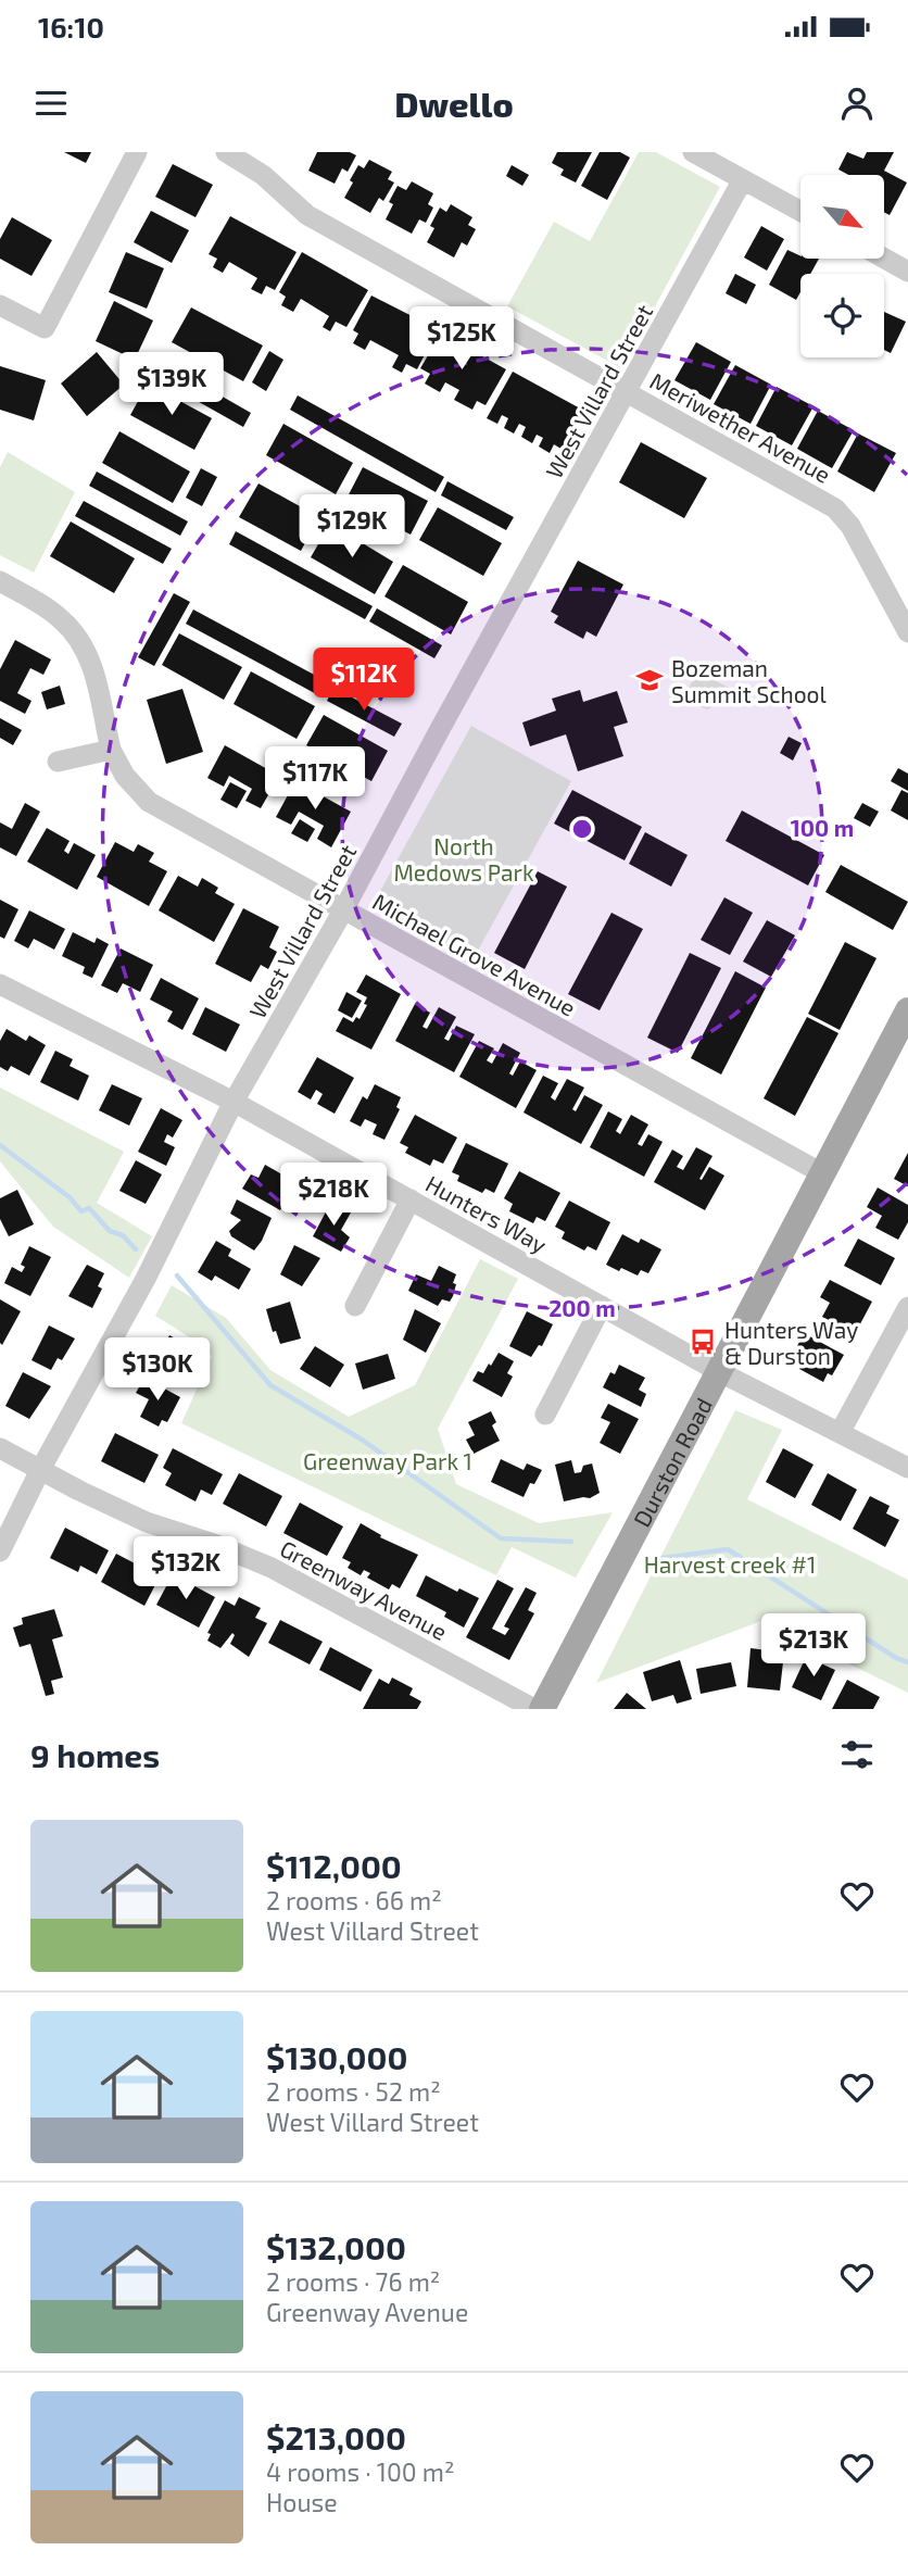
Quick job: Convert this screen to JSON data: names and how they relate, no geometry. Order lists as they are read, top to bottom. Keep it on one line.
{"streets":{"main road":["Durston Road"],"street":["West Villard Street","Meriwether Avenue","Michael Grove Avenue","Hunters Way","Greenway Avenue"]},"crossings":[["West Villard Street","Meriwether Avenue"],["West Villard Street","Michael Grove Avenue"],["West Villard Street","Hunters Way"],["West Villard Street","Greenway Avenue"],["Michael Grove Avenue","Durston Road"],["Hunters Way","Durston Road"]],"parks":["North Medows Park","Greenway Park 1","Harvest creek #1"],"places":{"school or university":["Bozeman Summit School"],"bus stop":["Hunters Way & Durston"]},"north":"bottom right","page":{"status":"16:10","header":"Dwello","price":["$125K","$139K","$129K","$112K","$117K","$218K","$130K","$132K","$213K"],"heading":"9 homes","list":[{"name":"$112,000","note":"2 rooms · 66 m² · West Villard Street"},{"name":"$130,000","note":"2 rooms · 52 m² · West Villard Street"},{"name":"$132,000","note":"2 rooms · 76 m² · Greenway Avenue"},{"name":"$213,000","note":"4 rooms · 100 m² · House"}]},"rings":["100 m","200 m"]}
